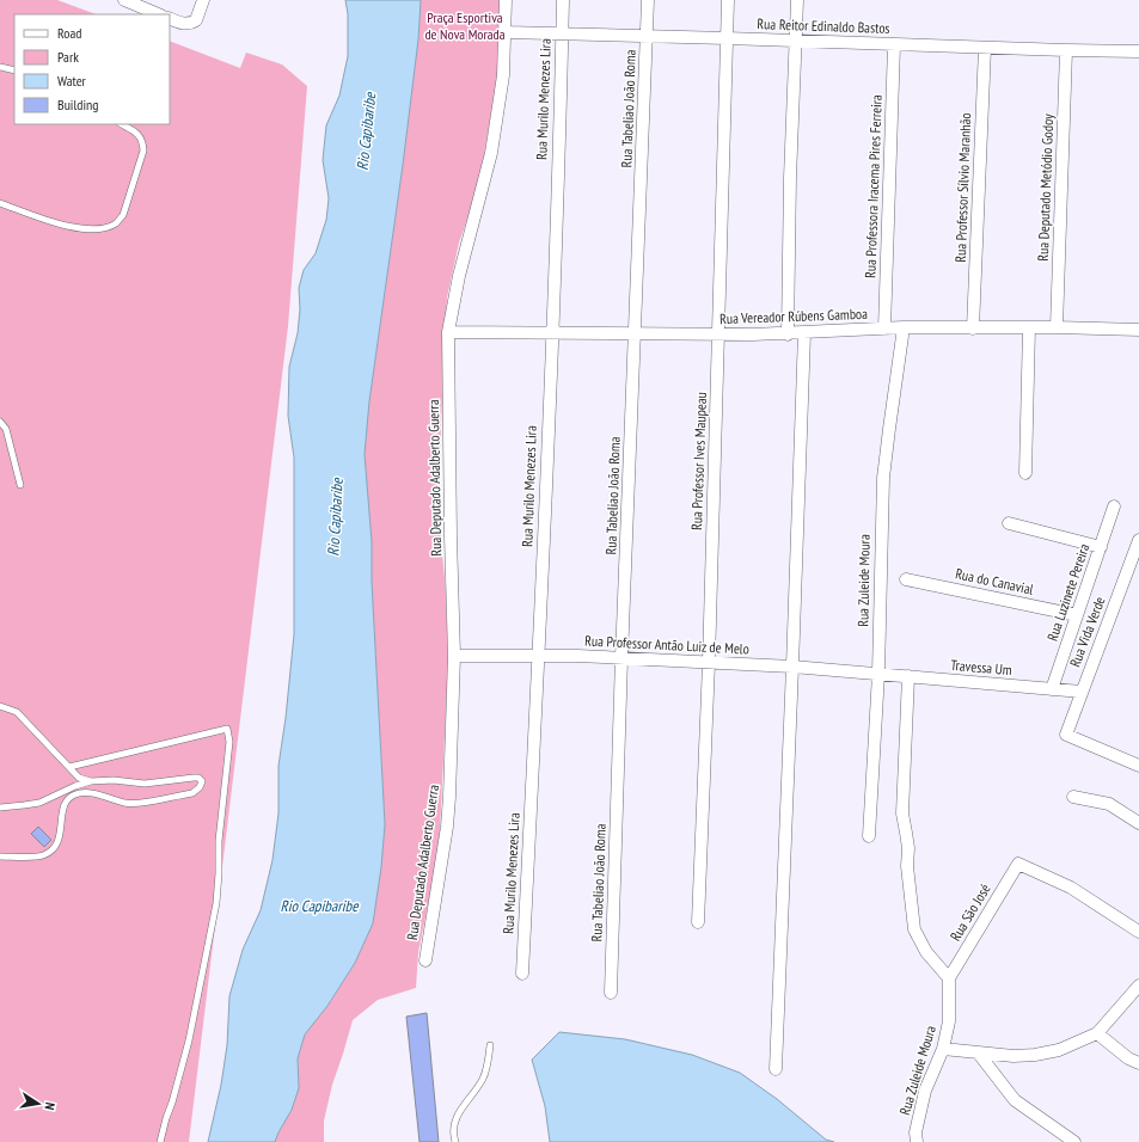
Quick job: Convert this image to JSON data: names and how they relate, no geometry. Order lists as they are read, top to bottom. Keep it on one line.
{"streets":{"street":["Rua Reitor Edinaldo Bastos","Rua Murilo Menezes Lira","Rua Tabeliao João Roma","Rua Professora Iracema Pires Ferreira","Rua Professor Sílvio Maranhão","Rua Deputado Metódio Godoy","Rua Vereador Rúbens Gamboa","Rua Professor Ives Maupeau","Rua Deputado Adalberto Guerra","Rua Zuleide Moura","Rua do Canavial","Rua Luzinete Pereira","Rua Vida Verde","Rua Professor Antão Luiz de Melo","Travessa Um","Rua São José"]},"crossings":[["Rua Reitor Edinaldo Bastos","Rua Murilo Menezes Lira"],["Rua Reitor Edinaldo Bastos","Rua Tabeliao João Roma"],["Rua Reitor Edinaldo Bastos","Rua Professora Iracema Pires Ferreira"],["Rua Reitor Edinaldo Bastos","Rua Professor Sílvio Maranhão"],["Rua Reitor Edinaldo Bastos","Rua Deputado Metódio Godoy"],["Rua Reitor Edinaldo Bastos","Rua Professor Ives Maupeau"],["Rua Reitor Edinaldo Bastos","Rua Deputado Adalberto Guerra"],["Rua Murilo Menezes Lira","Rua Vereador Rúbens Gamboa"],["Rua Murilo Menezes Lira","Rua Professor Antão Luiz de Melo"],["Rua Tabeliao João Roma","Rua Vereador Rúbens Gamboa"],["Rua Tabeliao João Roma","Rua Professor Antão Luiz de Melo"],["Rua Professora Iracema Pires Ferreira","Rua Vereador Rúbens Gamboa"],["Rua Professor Sílvio Maranhão","Rua Vereador Rúbens Gamboa"],["Rua Deputado Metódio Godoy","Rua Vereador Rúbens Gamboa"],["Rua Vereador Rúbens Gamboa","Rua Professor Ives Maupeau"],["Rua Vereador Rúbens Gamboa","Rua Deputado Adalberto Guerra"],["Rua Vereador Rúbens Gamboa","Rua Zuleide Moura"],["Rua Professor Ives Maupeau","Rua Professor Antão Luiz de Melo"],["Rua Deputado Adalberto Guerra","Rua Professor Antão Luiz de Melo"],["Rua Zuleide Moura","Rua Professor Antão Luiz de Melo"],["Rua Zuleide Moura","Travessa Um"],["Rua Zuleide Moura","Rua São José"],["Rua do Canavial","Rua Luzinete Pereira"],["Rua Luzinete Pereira","Travessa Um"],["Rua Vida Verde","Travessa Um"],["Rua Professor Antão Luiz de Melo","Travessa Um"]],"water":["Rio Capibaribe"],"parks":["Praça Esportiva de Nova Morada"],"legend":["Road","Park","Water","Building"],"north":"right"}
